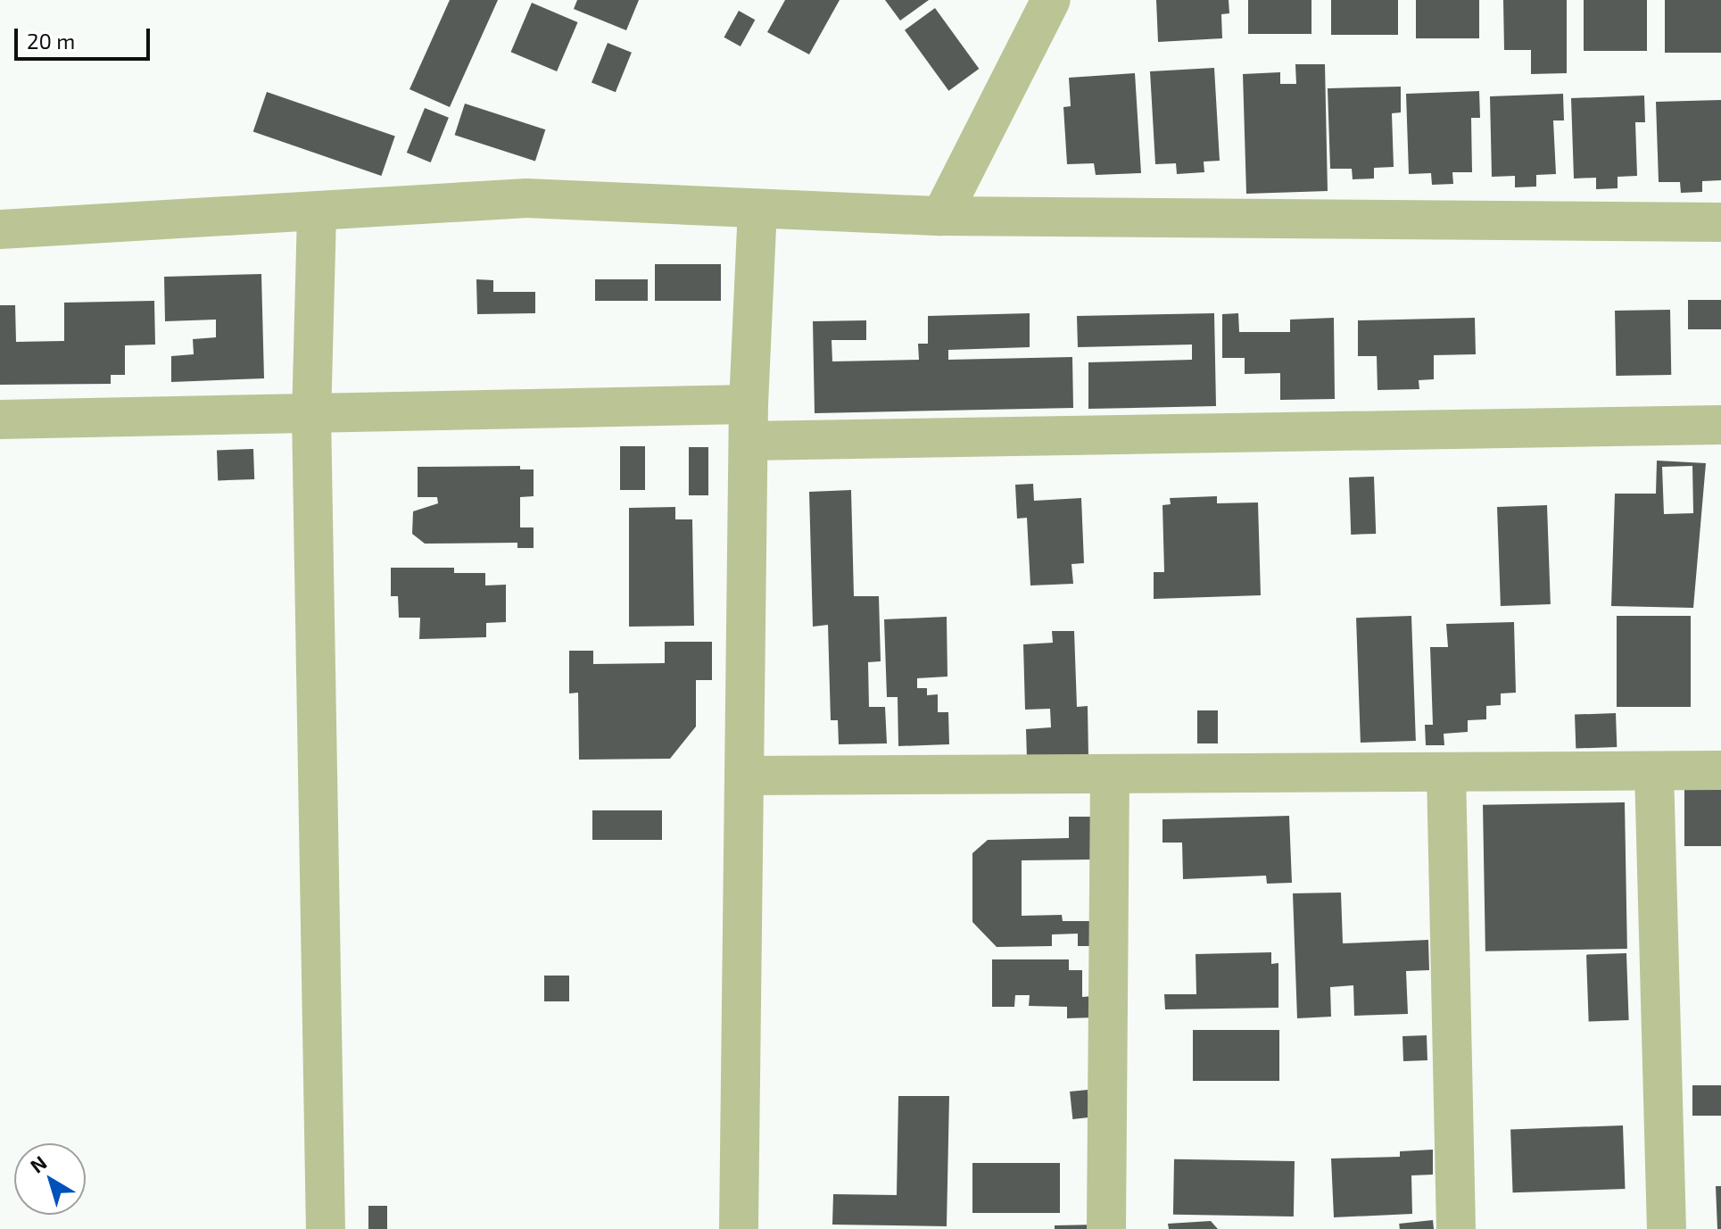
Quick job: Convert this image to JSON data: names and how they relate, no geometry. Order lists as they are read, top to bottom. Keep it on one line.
{"scale_bar":"20 m","north":"top left"}
